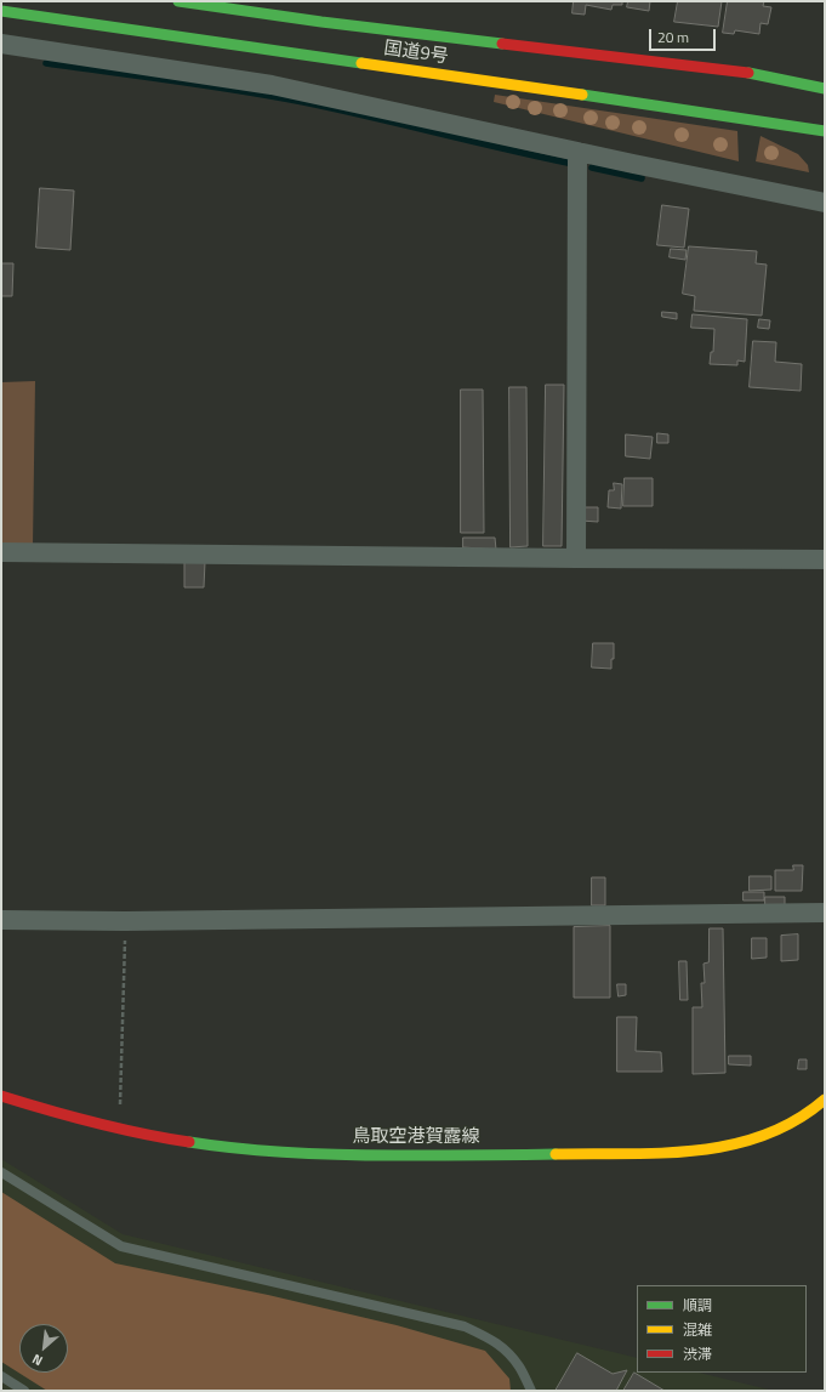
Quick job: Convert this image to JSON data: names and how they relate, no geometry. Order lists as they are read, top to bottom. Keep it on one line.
{"streets":{"main road":["国道9号","鳥取空港賀露線"]},"legend":["順調","混雑","渋滞"],"scale_bar":"20 m","north":"bottom left"}
